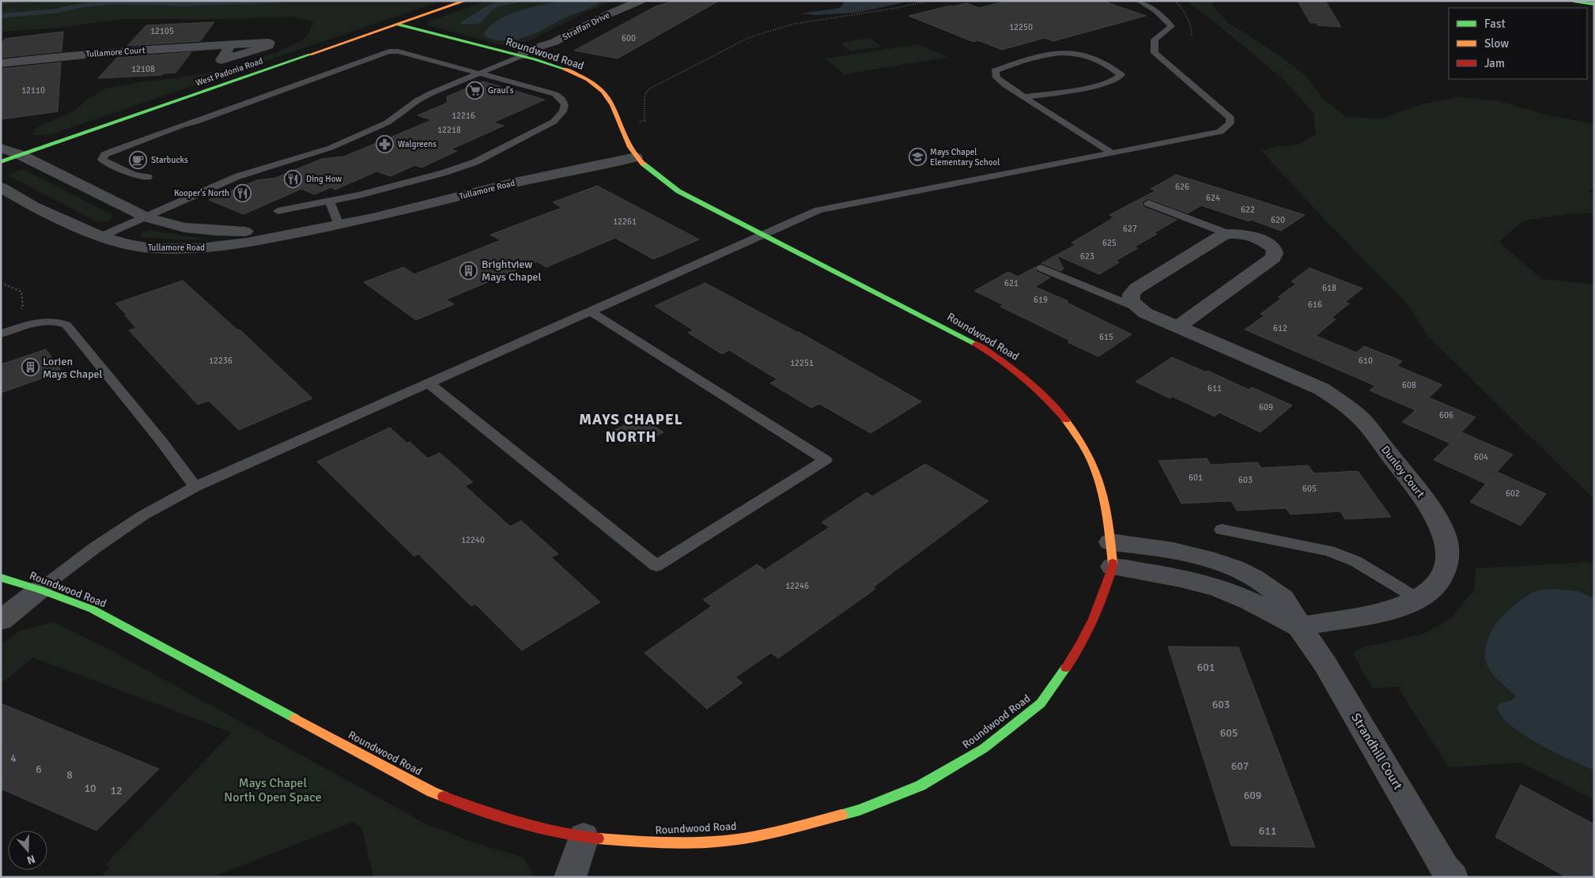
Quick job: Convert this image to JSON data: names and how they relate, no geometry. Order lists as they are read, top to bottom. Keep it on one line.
{"streets":{"street":["Straffan Drive","Tullamore Court","Roundwood Road","West Padonia Road","Tullamore Road","Dunloy Court","Strandhill Court"]},"crossings":[["Straffan Drive","Roundwood Road"],["Roundwood Road","West Padonia Road"],["Roundwood Road","Tullamore Road"],["Roundwood Road","Strandhill Court"],["West Padonia Road","Tullamore Road"],["Dunloy Court","Strandhill Court"]],"districts":["MAYS CHAPEL NORTH"],"parks":["Mays Chapel North Open Space"],"places":{"supermarket":["Graul's"],"pharmacy":["Walgreens"],"school or university":["Mays Chapel Elementary School"],"cafe":["Starbucks"],"restaurant":["Ding How","Kooper's North"],"building":["Brightview Mays Chapel","Lorien Mays Chapel"]},"house_numbers":["12250","12105","600","12108","12110","12216","12218","626","624","622","620","12261","627","625","623","621","618","619","616","612","615","12236","610","12251","608","611","609","606","604","601","603","605","602","12240","12246","601","603","605","4","607","6","8","10","12","609","611"],"legend":["Fast","Slow","Jam"],"north":"bottom"}
